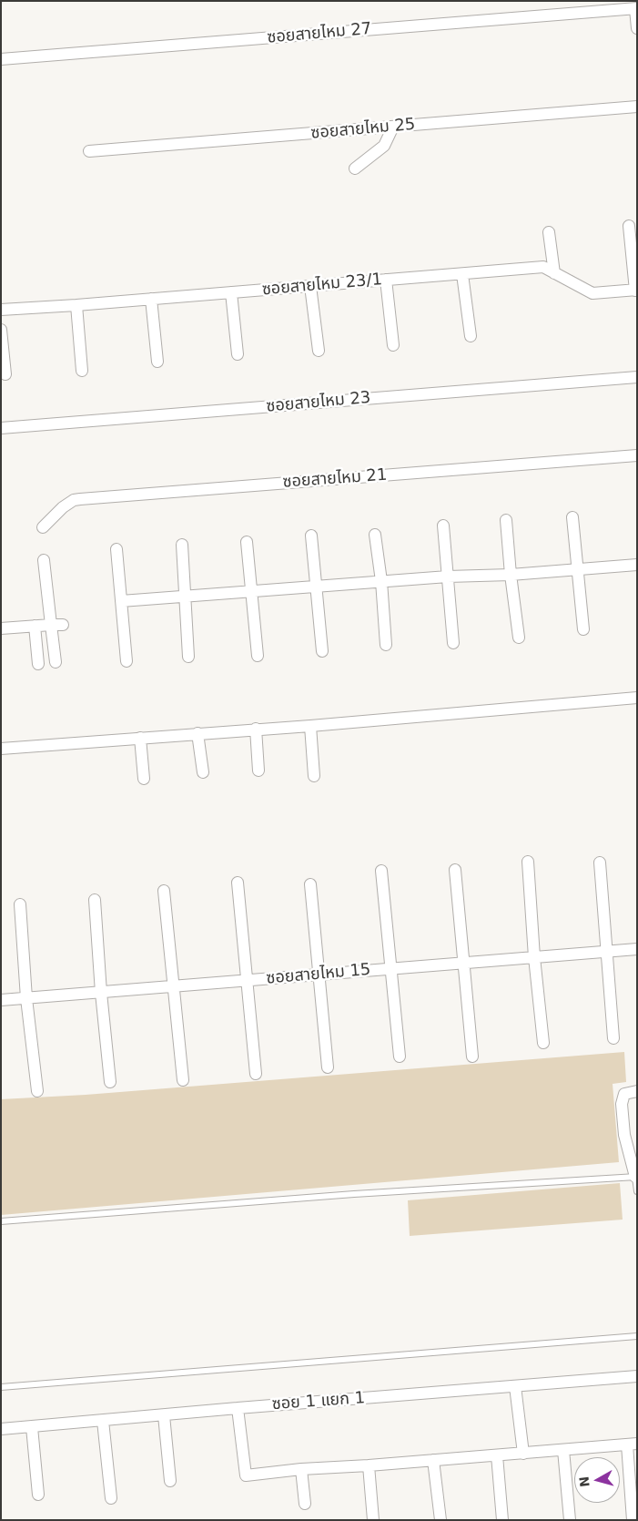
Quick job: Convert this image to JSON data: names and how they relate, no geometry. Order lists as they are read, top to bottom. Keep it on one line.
{"streets":{"street":["ซอยสายไหม 27","ซอยสายไหม 25","ซอยสายไหม 23/1","ซอยสายไหม 23","ซอยสายไหม 21","ซอยสายไหม 15","ซอย 1 แยก 1"]},"north":"left"}
